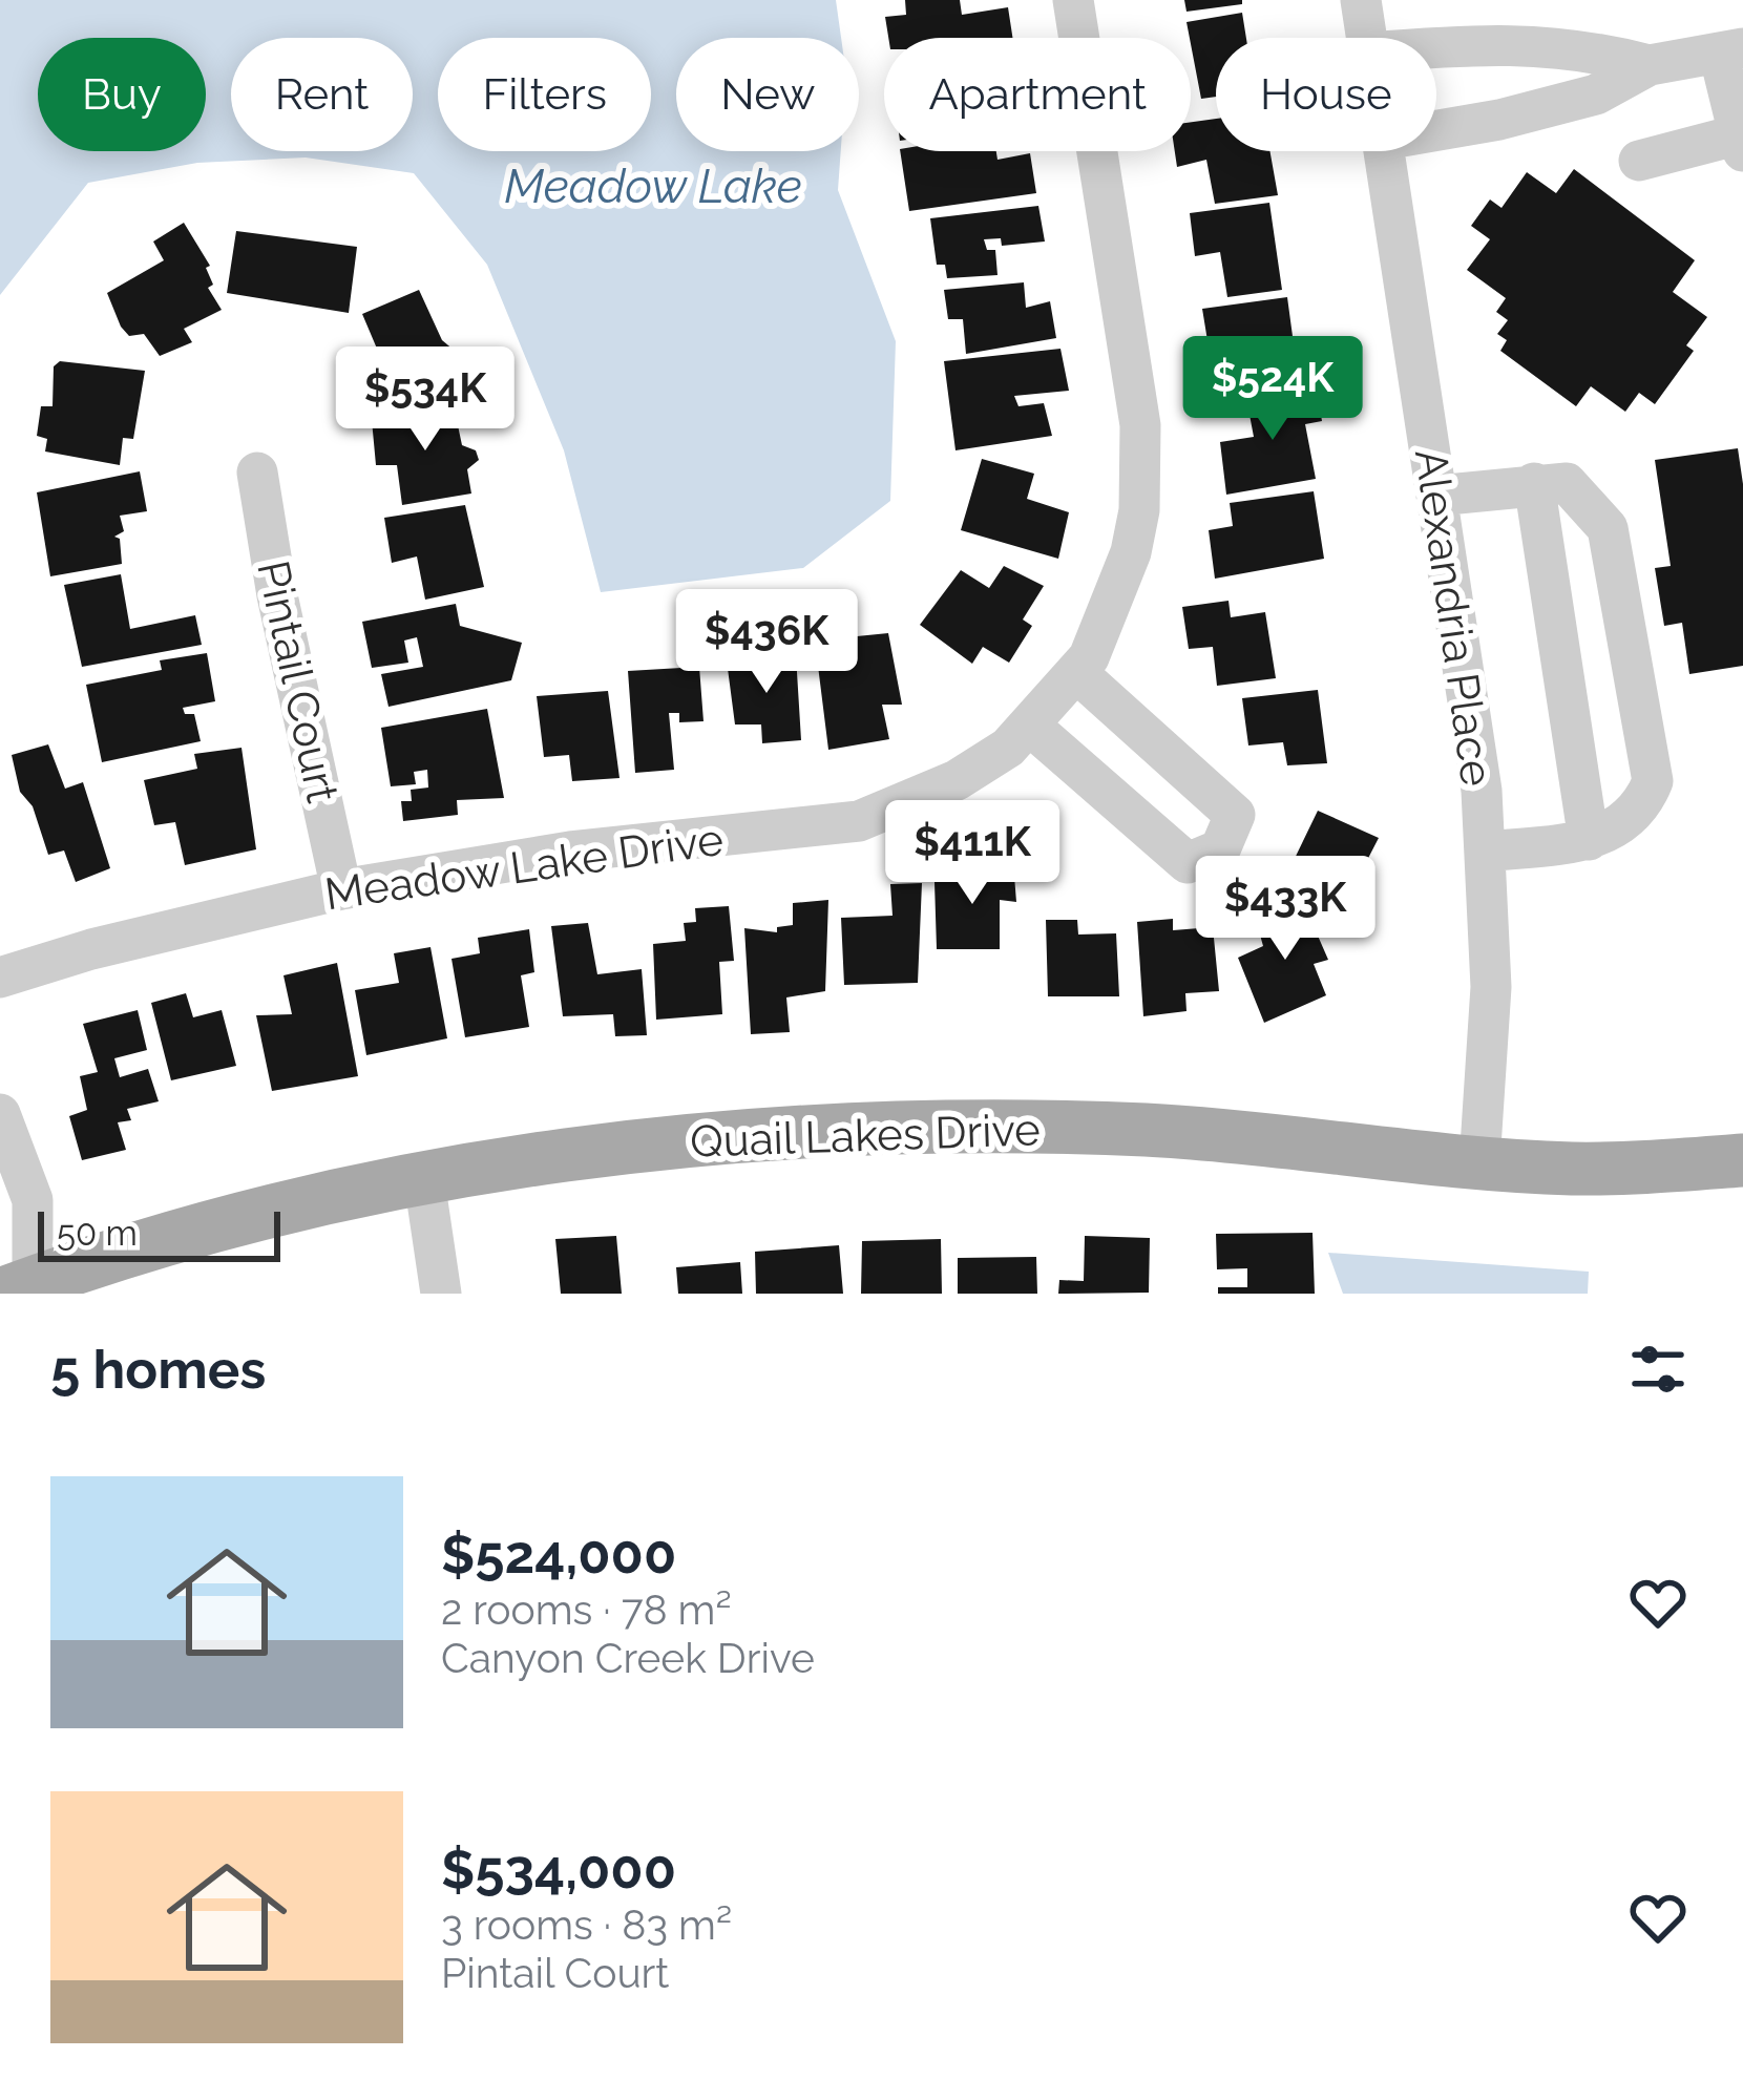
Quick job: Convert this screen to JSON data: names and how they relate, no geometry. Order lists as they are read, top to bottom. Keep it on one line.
{"streets":{"main road":["Quail Lakes Drive"],"street":["Alexandria Place","Pintail Court","Meadow Lake Drive"]},"crossings":[["Alexandria Place","Quail Lakes Drive"],["Pintail Court","Meadow Lake Drive"]],"water":["Meadow Lake"],"scale_bar":"50 m","page":{"chip":["Buy","Rent","Filters","New","Apartment","House"],"price":["$524K","$534K","$436K","$411K","$433K"],"scale":"50 m","heading":"5 homes","list":[{"name":"$524,000","note":"2 rooms · 78 m² · Canyon Creek Drive"},{"name":"$534,000","note":"3 rooms · 83 m² · Pintail Court"}]}}
